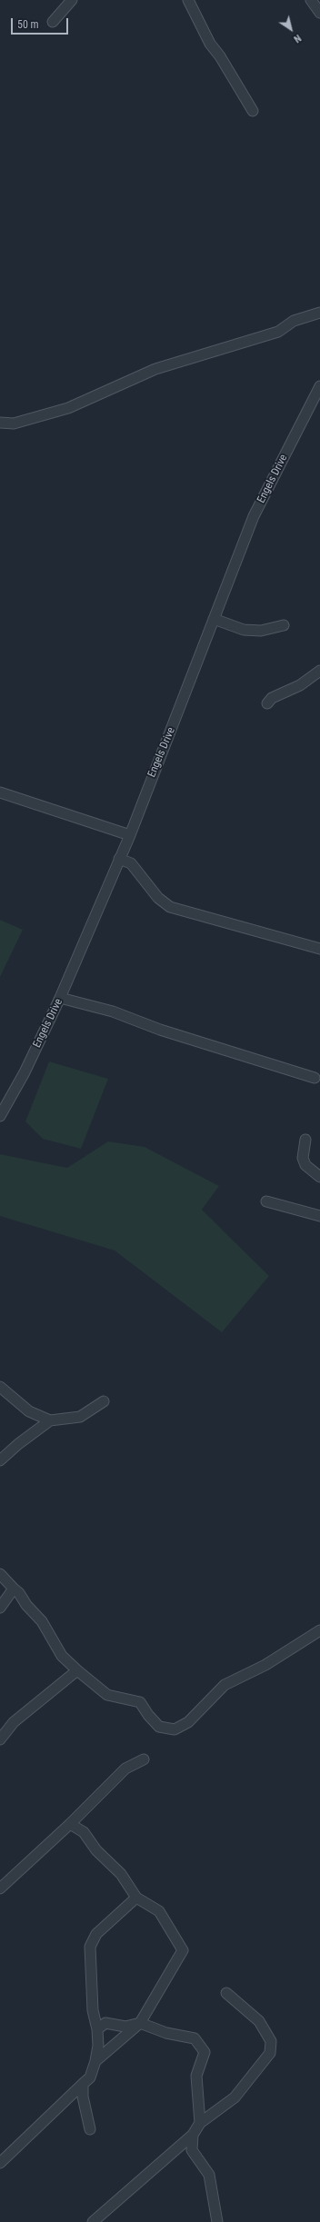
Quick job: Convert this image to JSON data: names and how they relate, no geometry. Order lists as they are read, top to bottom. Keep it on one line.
{"streets":{"street":["Engels Drive"]},"scale_bar":"50 m","north":"bottom right"}
